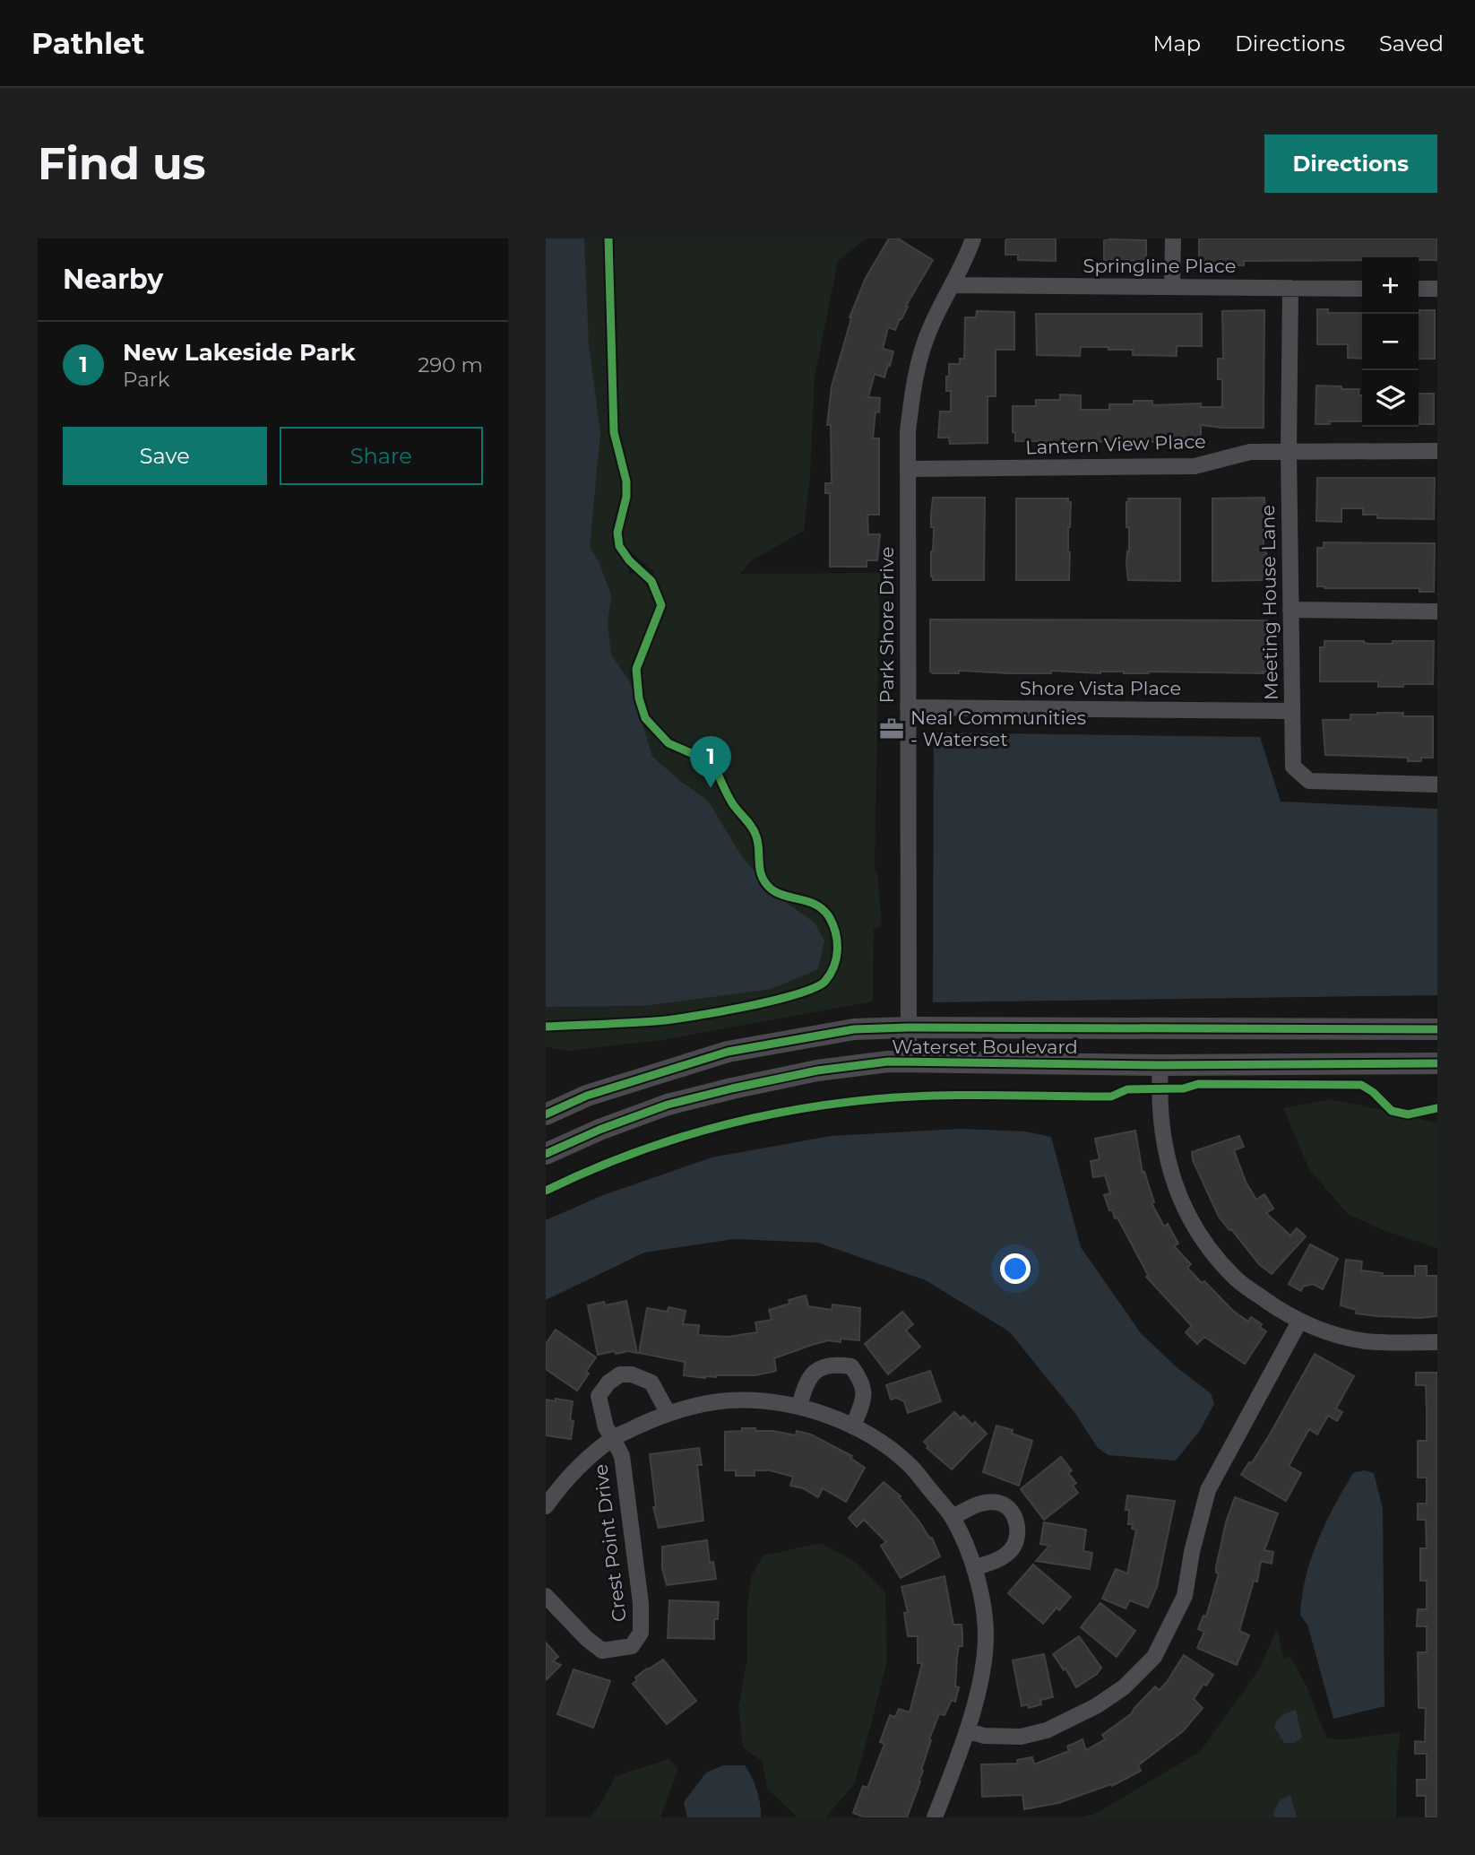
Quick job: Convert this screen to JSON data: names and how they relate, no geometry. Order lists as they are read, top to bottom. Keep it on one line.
{"streets":{"street":["Springline Place","Lantern View Place","Meeting House Lane","Park Shore Drive","Shore Vista Place","Waterset Boulevard","Crest Point Drive"]},"crossings":[["Springline Place","Meeting House Lane"],["Springline Place","Park Shore Drive"],["Lantern View Place","Meeting House Lane"],["Lantern View Place","Park Shore Drive"],["Meeting House Lane","Shore Vista Place"],["Park Shore Drive","Shore Vista Place"],["Park Shore Drive","Waterset Boulevard"]],"places":{"office":["Neal Communities - Waterset"]},"page":{"header":"Pathlet","nav":["Map","Directions","Saved"],"buttons":["Directions",["Save","Share"]],"title":"Find us","heading":"Nearby","map_buttons":["+","−"],"list":[{"mark":"1","name":"New Lakeside Park","note":"Park","value":"290 m"}],"pins":"1"}}
